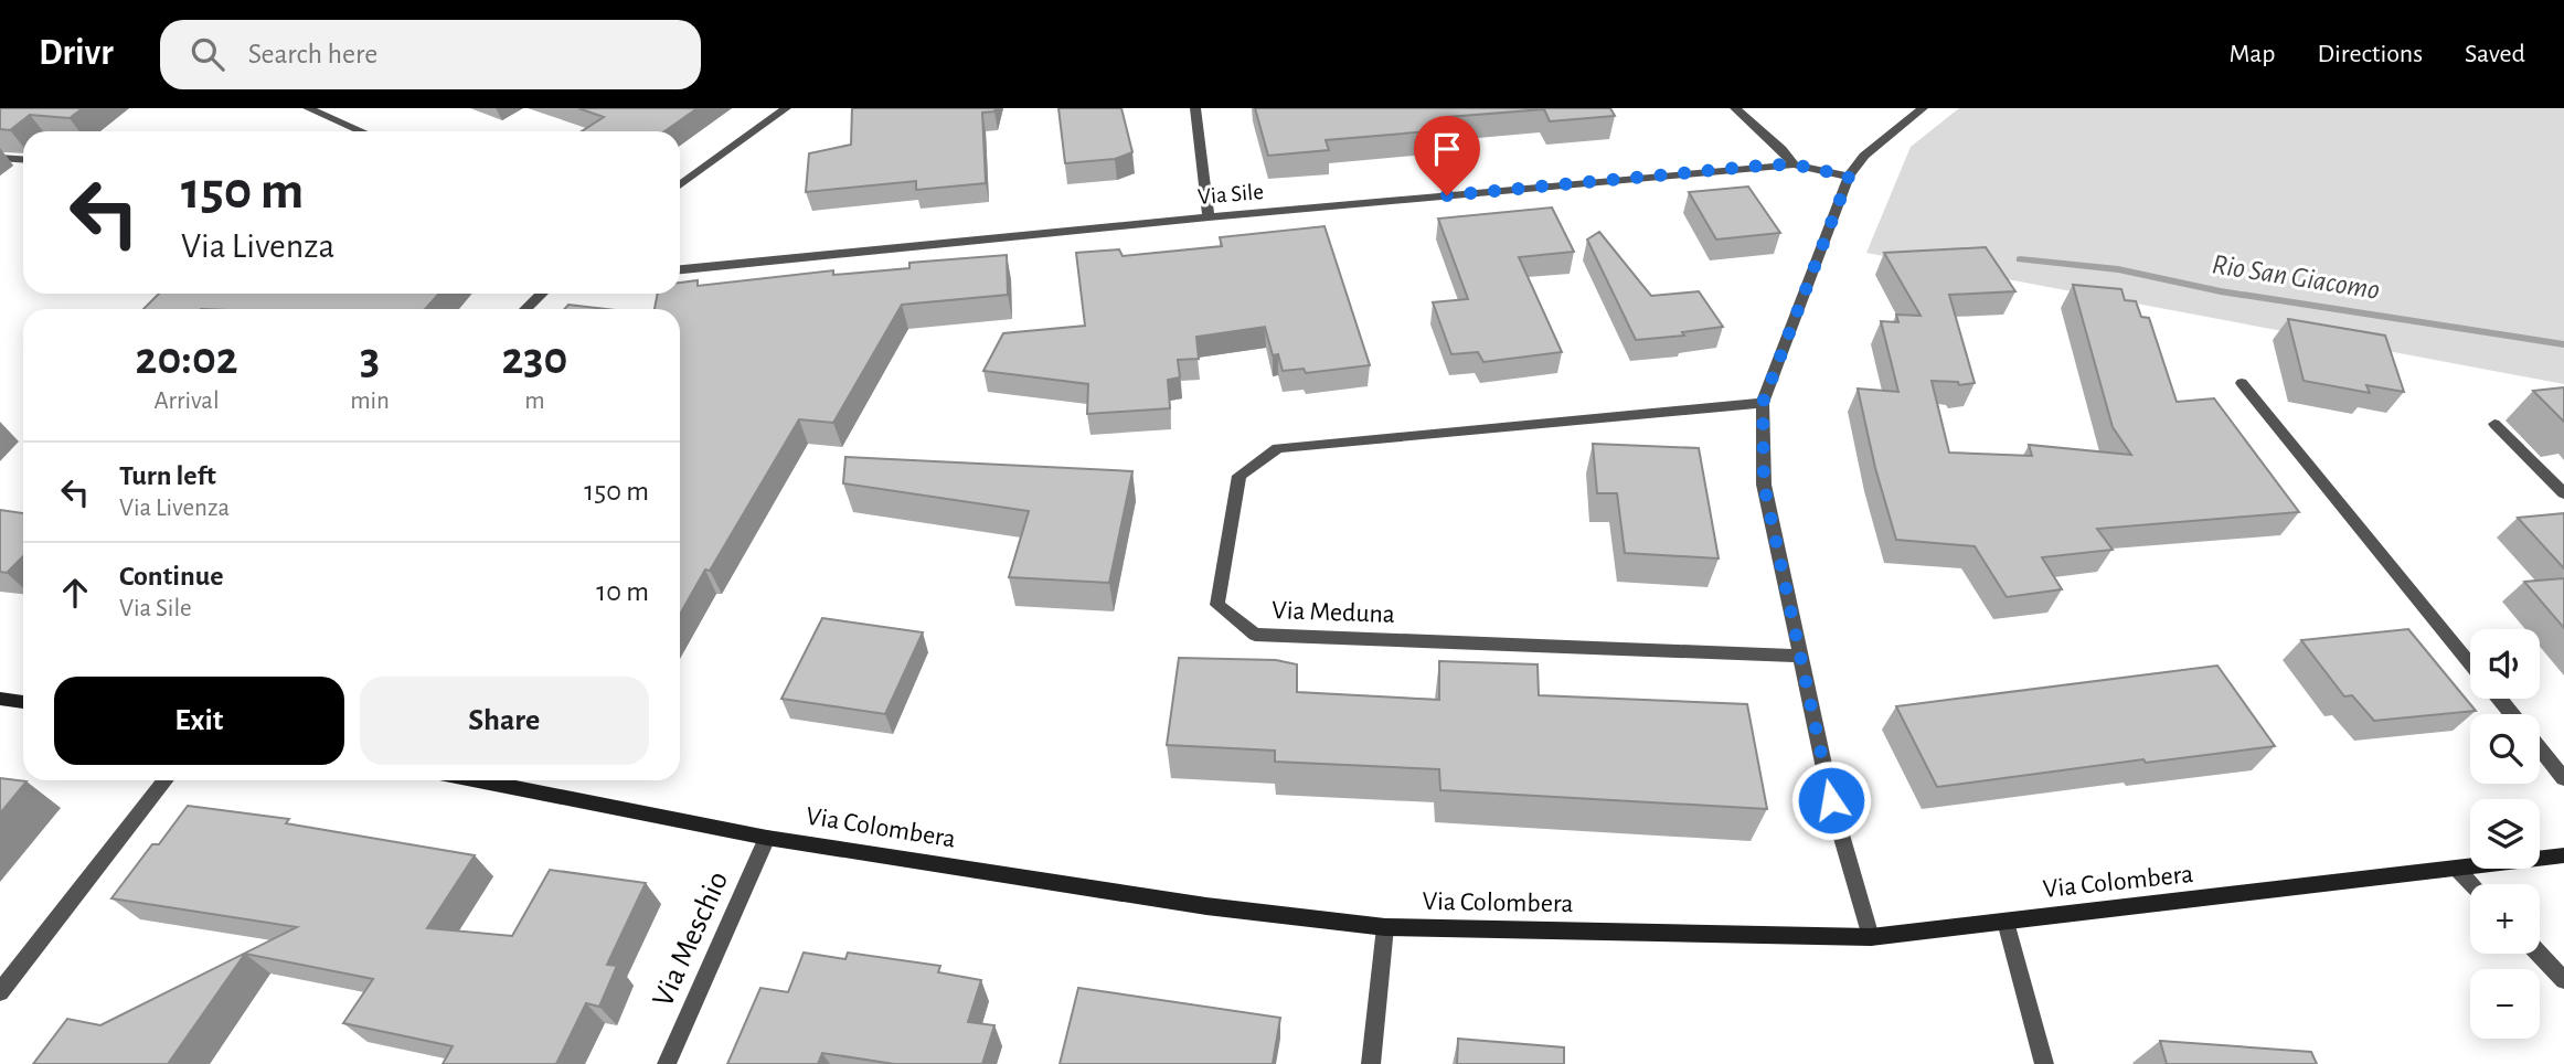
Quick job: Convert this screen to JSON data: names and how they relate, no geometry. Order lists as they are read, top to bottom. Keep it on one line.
{"streets":{"street":["Via Sile","Via Meduna","Via Colombera","Via Meschio"]},"crossings":[["Via Colombera","Via Meschio"]],"water":["Rio San Giacomo"],"page":{"header":"Drivr","search":"Search here","nav":["Map","Directions","Saved"],"turn":["150 m","Via Livenza"],"eta":["20:02","Arrival","3","min","230","m"],"list":[{"name":"Turn left","note":"Via Livenza","value":"150 m"},{"name":"Continue","note":"Via Sile","value":"10 m"}],"map_buttons":["+","−"],"buttons":["Exit","Share"]}}
